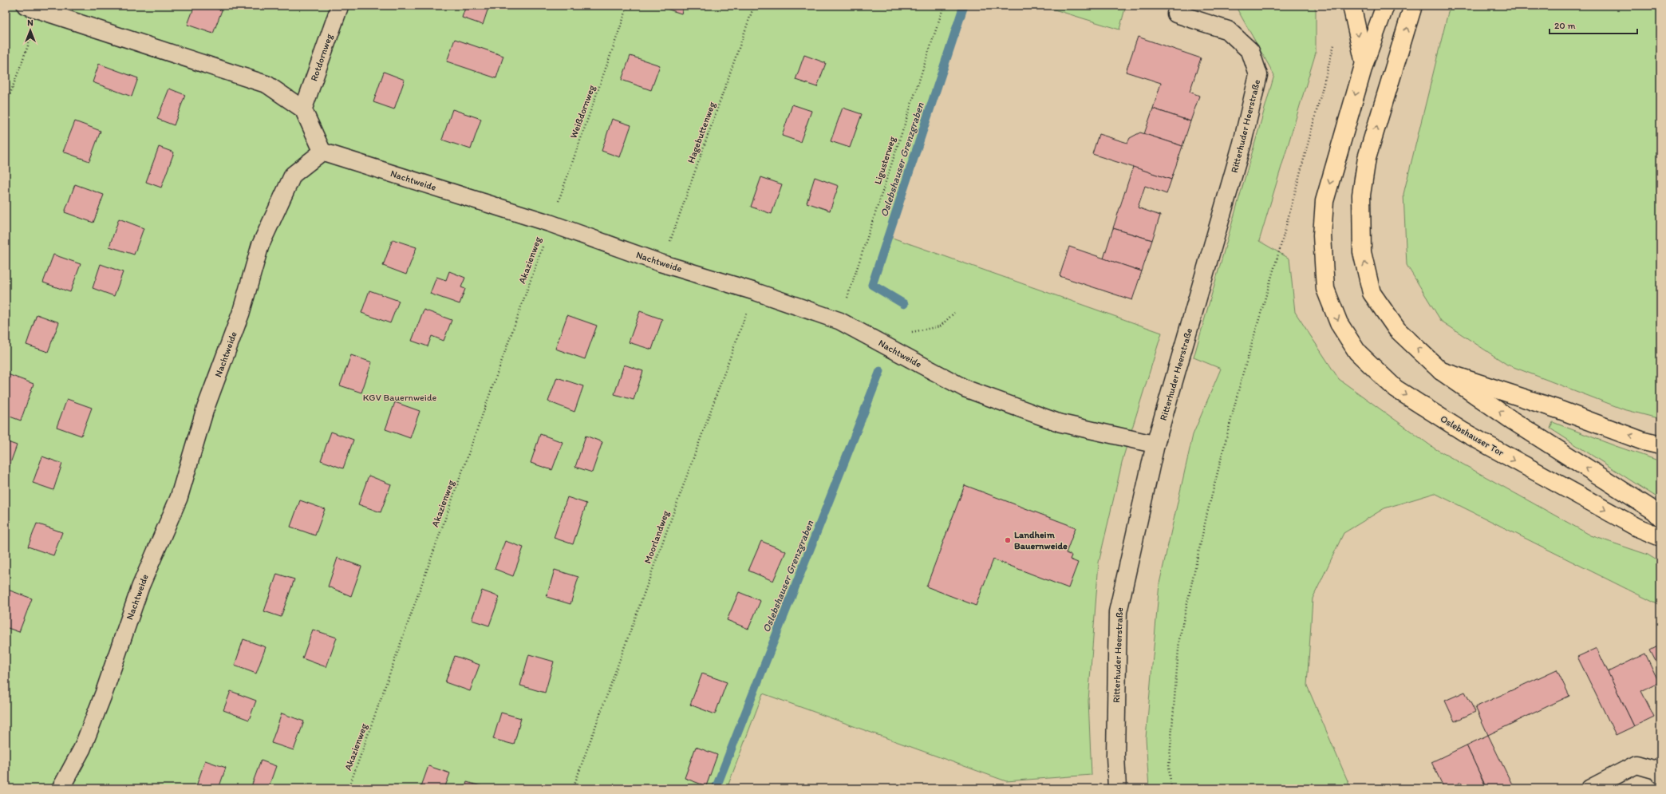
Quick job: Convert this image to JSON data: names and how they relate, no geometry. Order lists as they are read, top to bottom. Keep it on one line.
{"streets":{"highway":["Oslebshauser Tor"],"street":["Ritterhuder Heerstraße"],"lane":["Rotdornweg","Nachtweide"],"path":["Weißdornweg","Hagebuttenweg","Ligusterweg","Akazienweg","Moorlandweg"]},"crossings":[["Weißdornweg","Nachtweide"],["Weißdornweg","Akazienweg"],["Ritterhuder Heerstraße","Nachtweide"],["Hagebuttenweg","Nachtweide"],["Ligusterweg","Nachtweide"],["Nachtweide","Akazienweg"],["Nachtweide","Moorlandweg"]],"water":["Oslebshauser Grenzgraben"],"parks":["KGV Bauernweide"],"places":["Landheim Bauernweide"],"scale_bar":"20 m","north":"top"}
